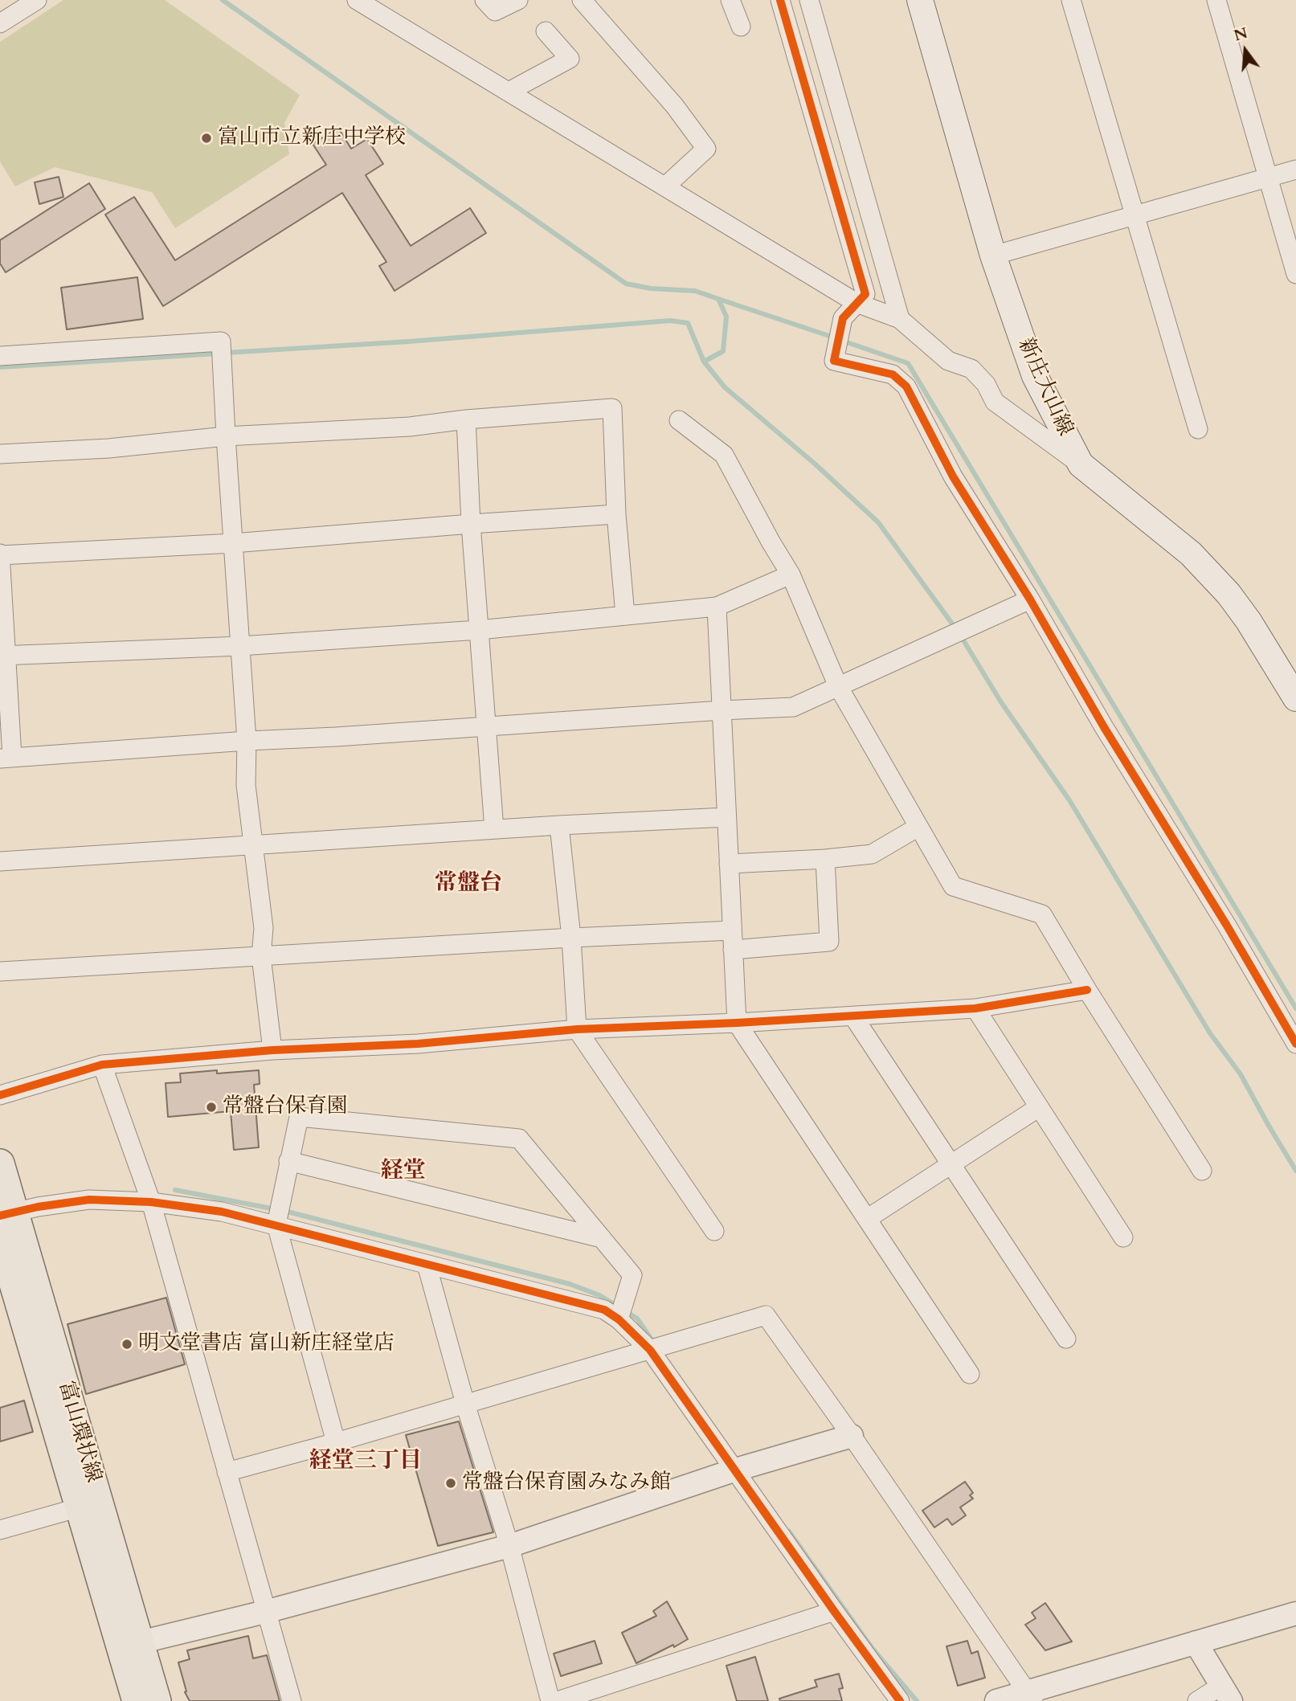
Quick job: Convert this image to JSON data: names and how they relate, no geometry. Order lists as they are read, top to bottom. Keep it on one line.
{"streets":{"main road":["新庄大山線","富山環状線"]},"districts":["常盤台","経堂","経堂三丁目"],"places":["富山市立新庄中学校","常盤台保育園","明文堂書店 富山新庄経堂店","常盤台保育園みなみ館"],"north":"top"}
